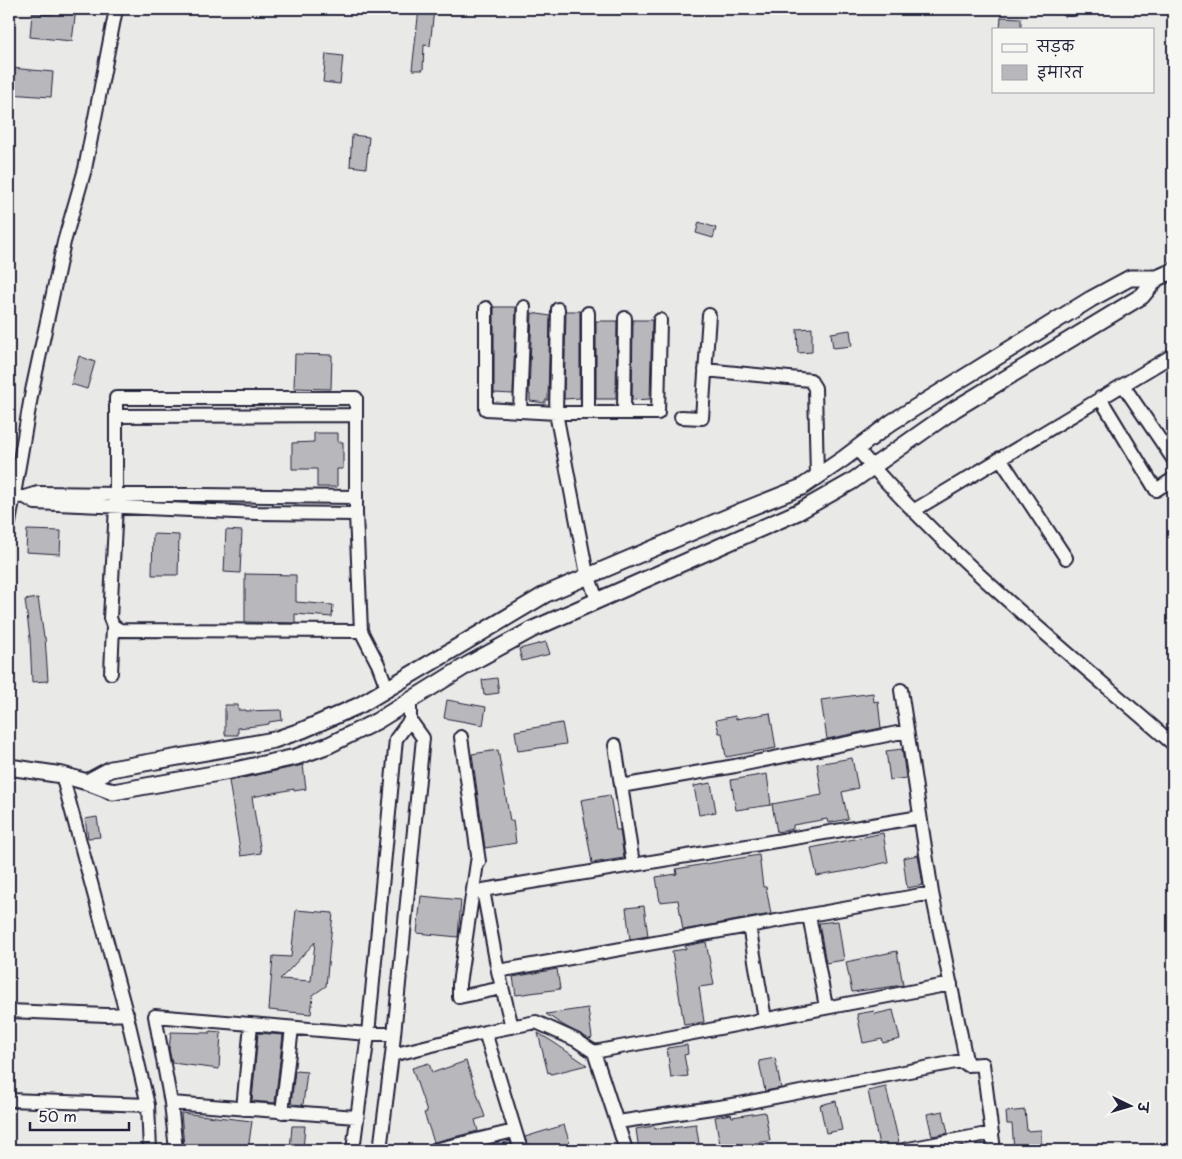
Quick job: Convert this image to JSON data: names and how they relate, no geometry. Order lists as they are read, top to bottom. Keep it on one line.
{"legend":["सड़क","इमारत"],"scale_bar":"50 m","north":"right"}
